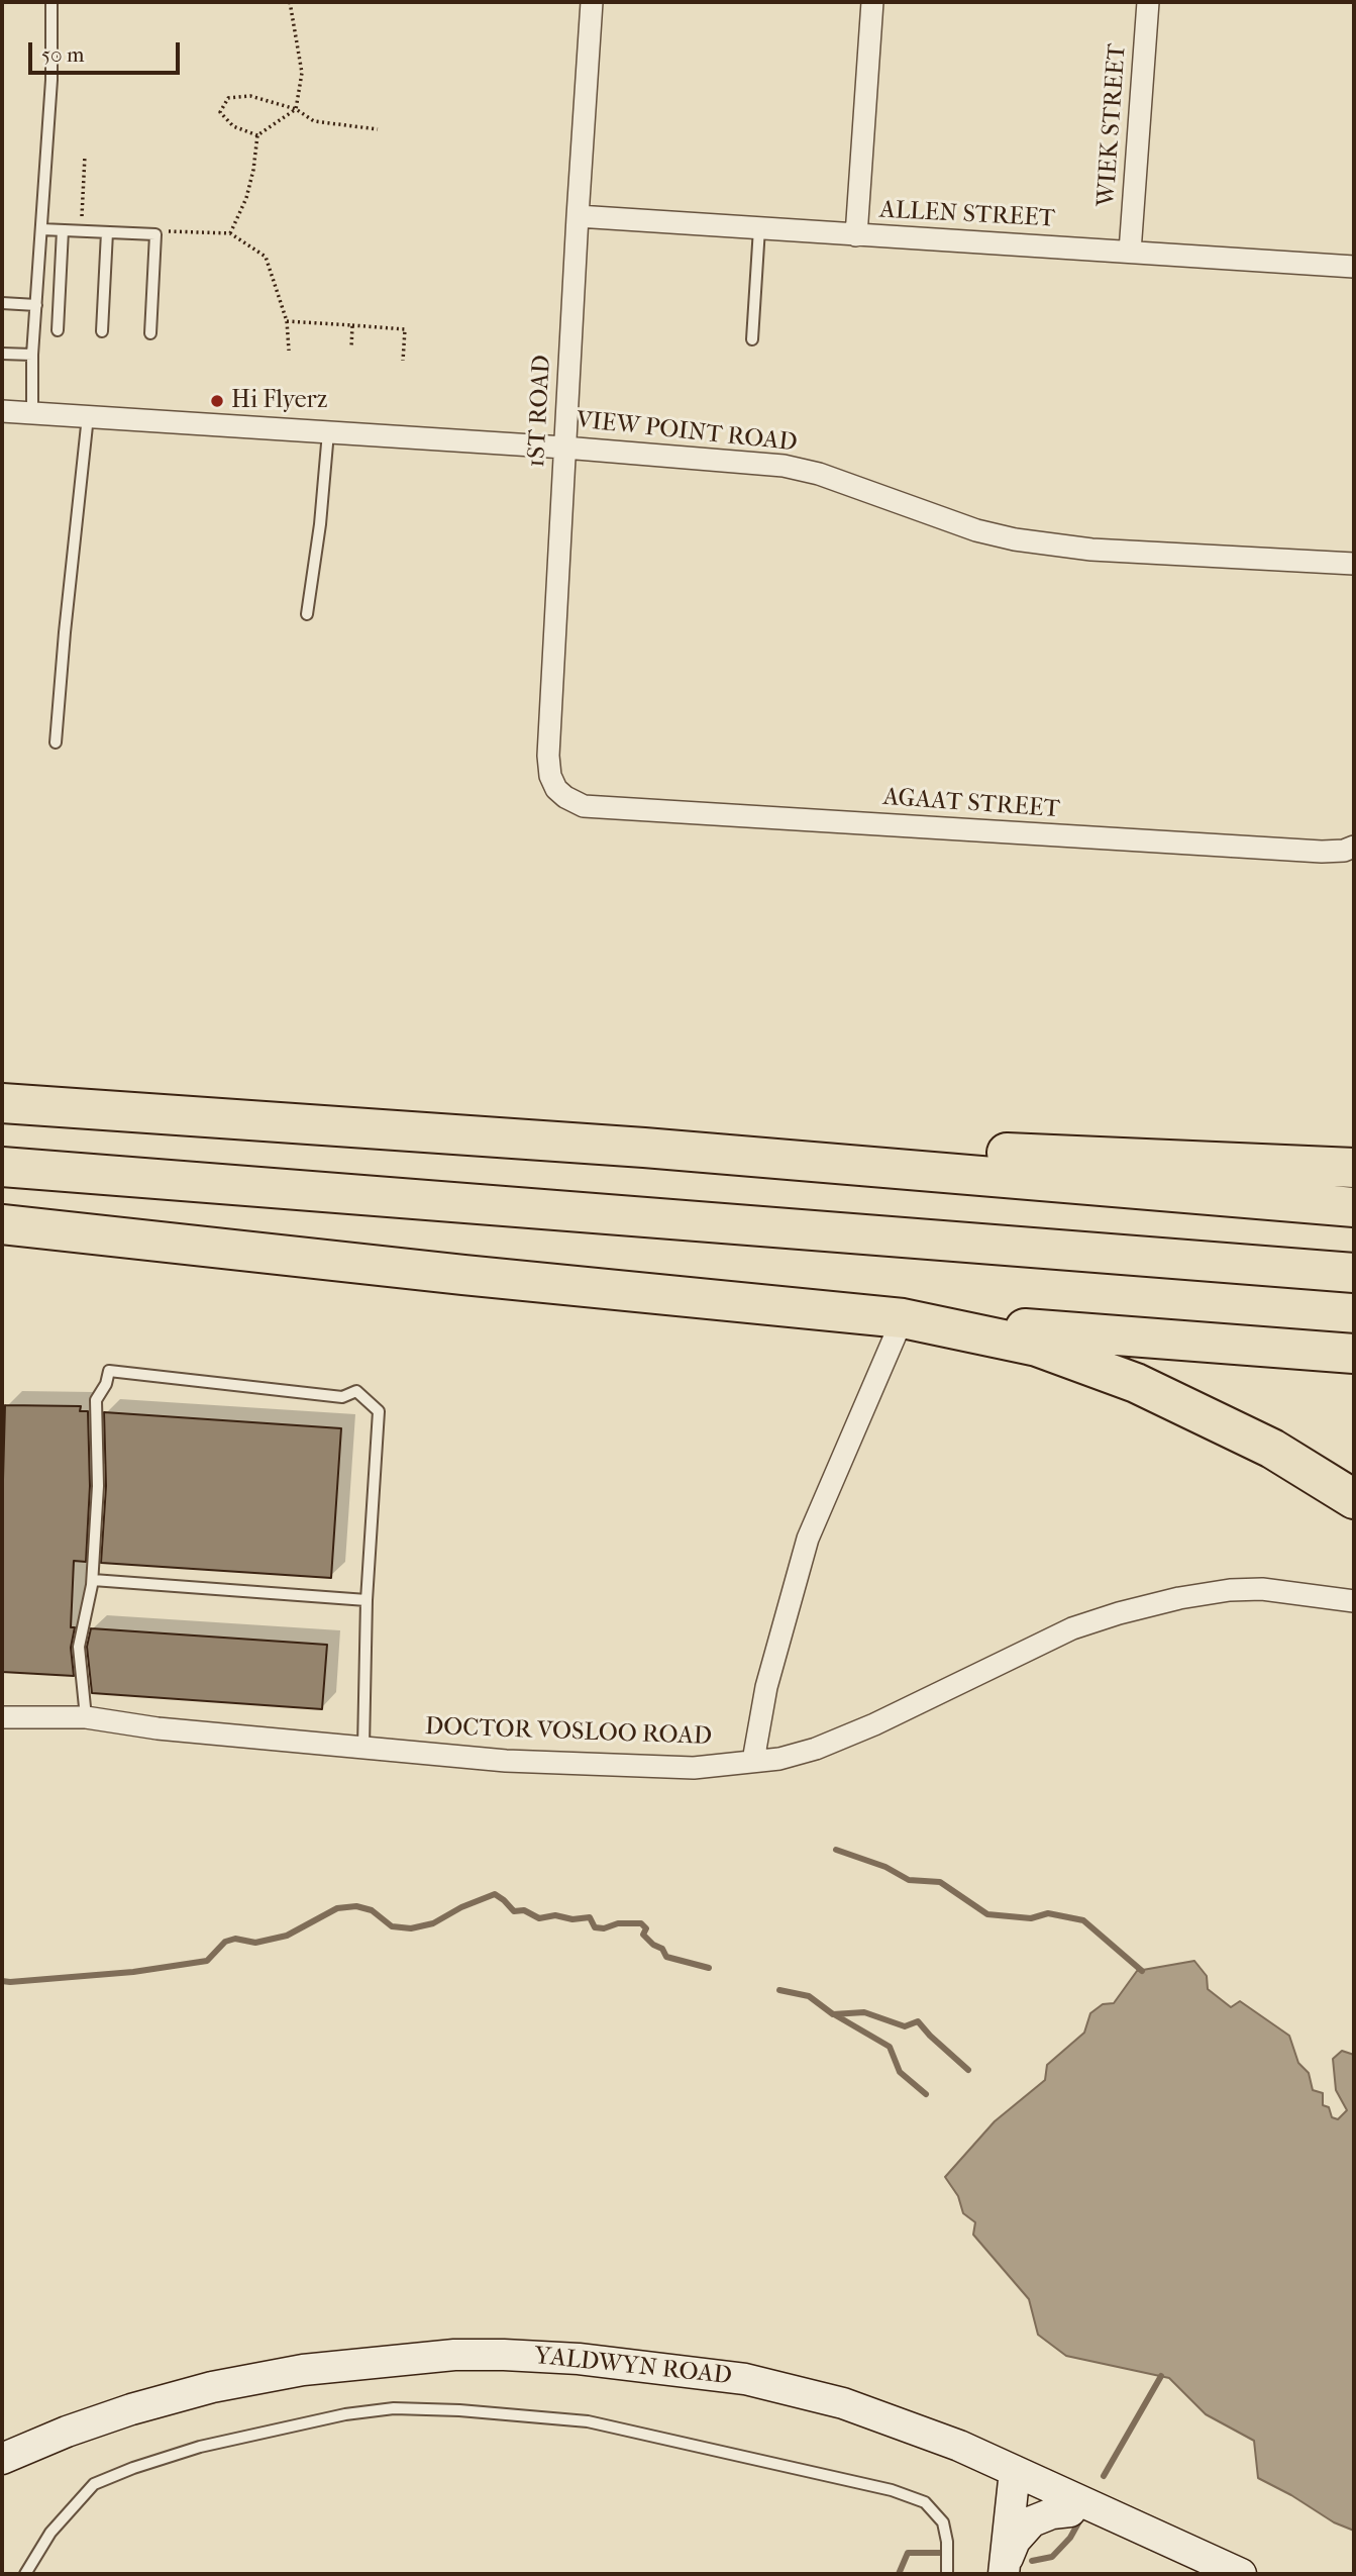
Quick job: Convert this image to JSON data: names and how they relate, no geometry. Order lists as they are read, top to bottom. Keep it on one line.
{"streets":{"main road":["YALDWYN ROAD"],"street":["WIEK STREET","ALLEN STREET","1ST ROAD","VIEW POINT ROAD","AGAAT STREET","DOCTOR VOSLOO ROAD"]},"crossings":[["WIEK STREET","ALLEN STREET"],["ALLEN STREET","1ST ROAD"],["1ST ROAD","VIEW POINT ROAD"],["1ST ROAD","AGAAT STREET"]],"places":["Hi Flyerz"],"scale_bar":"50 m"}
